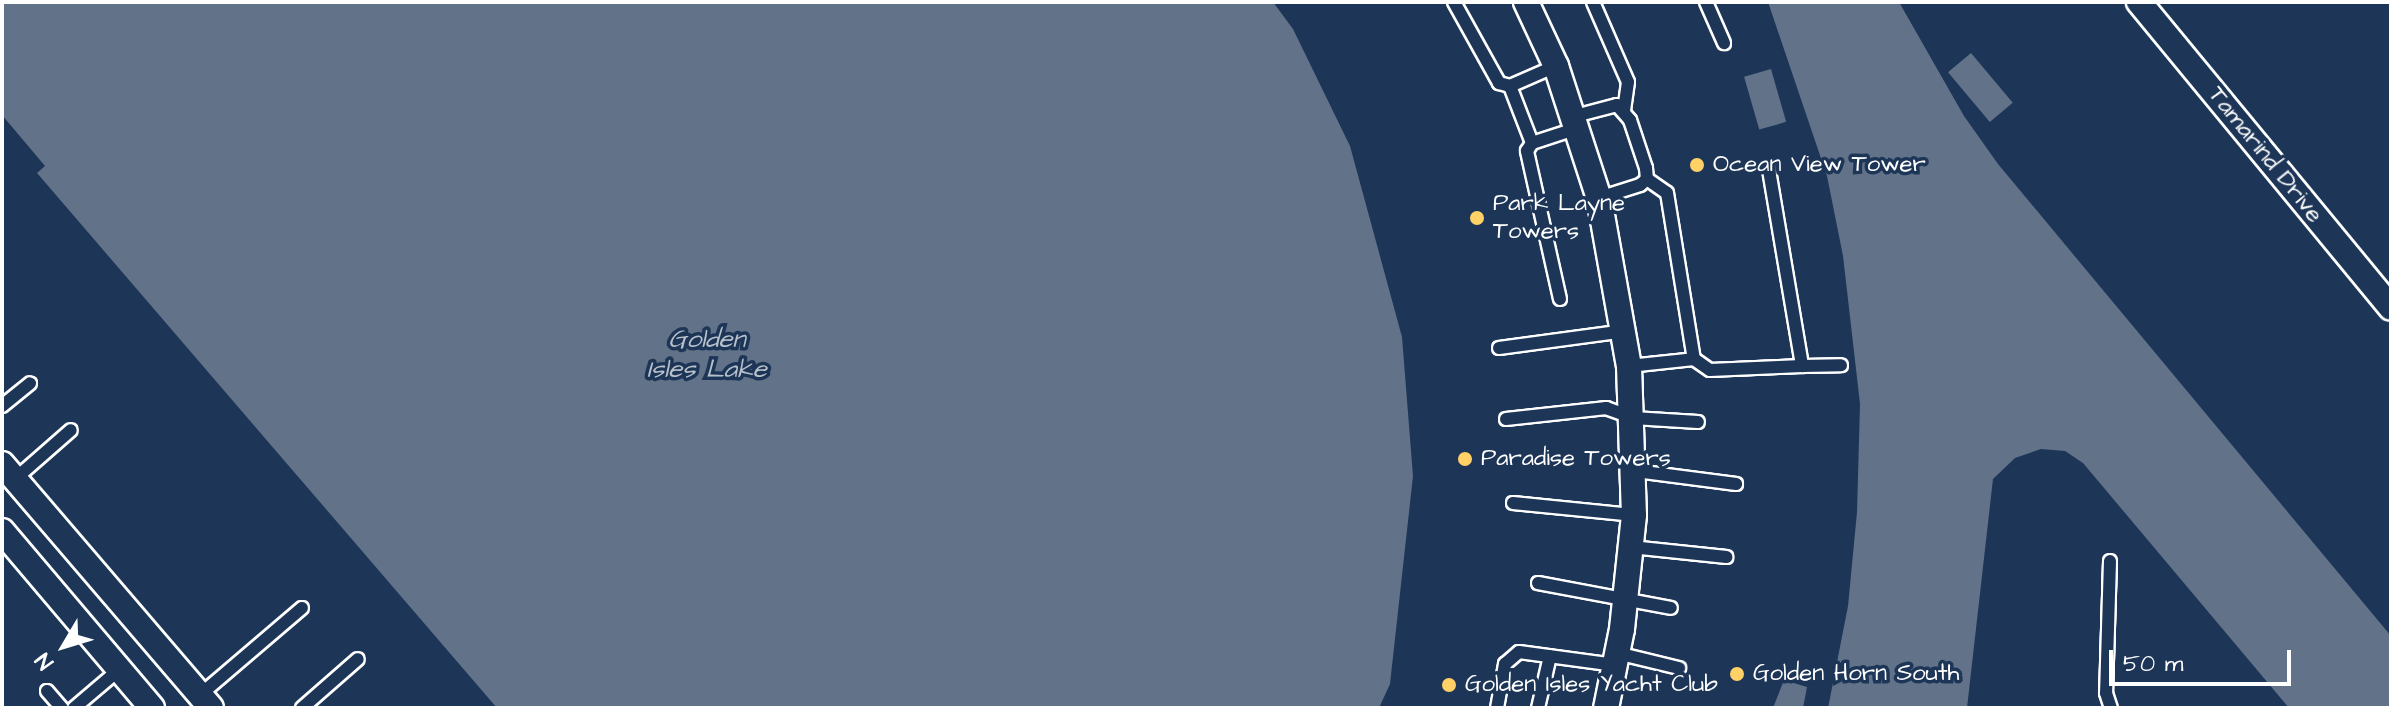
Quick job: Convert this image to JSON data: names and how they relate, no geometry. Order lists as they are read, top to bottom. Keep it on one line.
{"streets":{"street":["Tamarind Drive"]},"water":["Golden Isles Lake"],"places":["Ocean View Tower","Park Layne Towers","Paradise Towers","Golden Horn South","Golden Isles Yacht Club"],"scale_bar":"50 m","north":"bottom left"}
